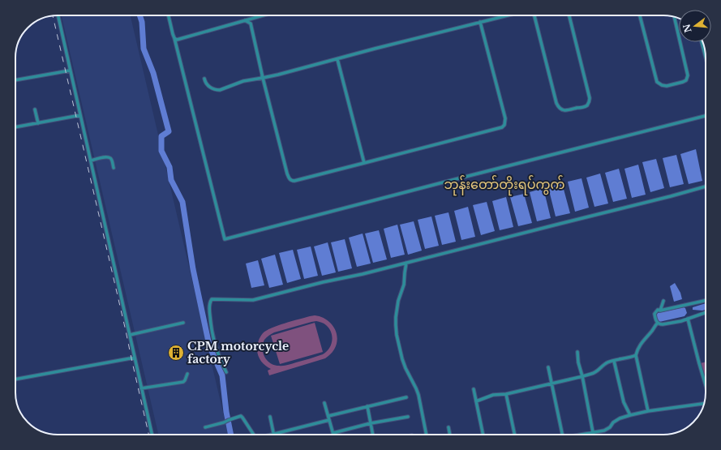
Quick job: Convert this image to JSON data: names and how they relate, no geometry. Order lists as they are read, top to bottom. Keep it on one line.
{"districts":["ဘုန်းတော်တိုးရပ်ကွက်"],"places":{"building":["CPM motorcycle factory"]},"north":"left"}
